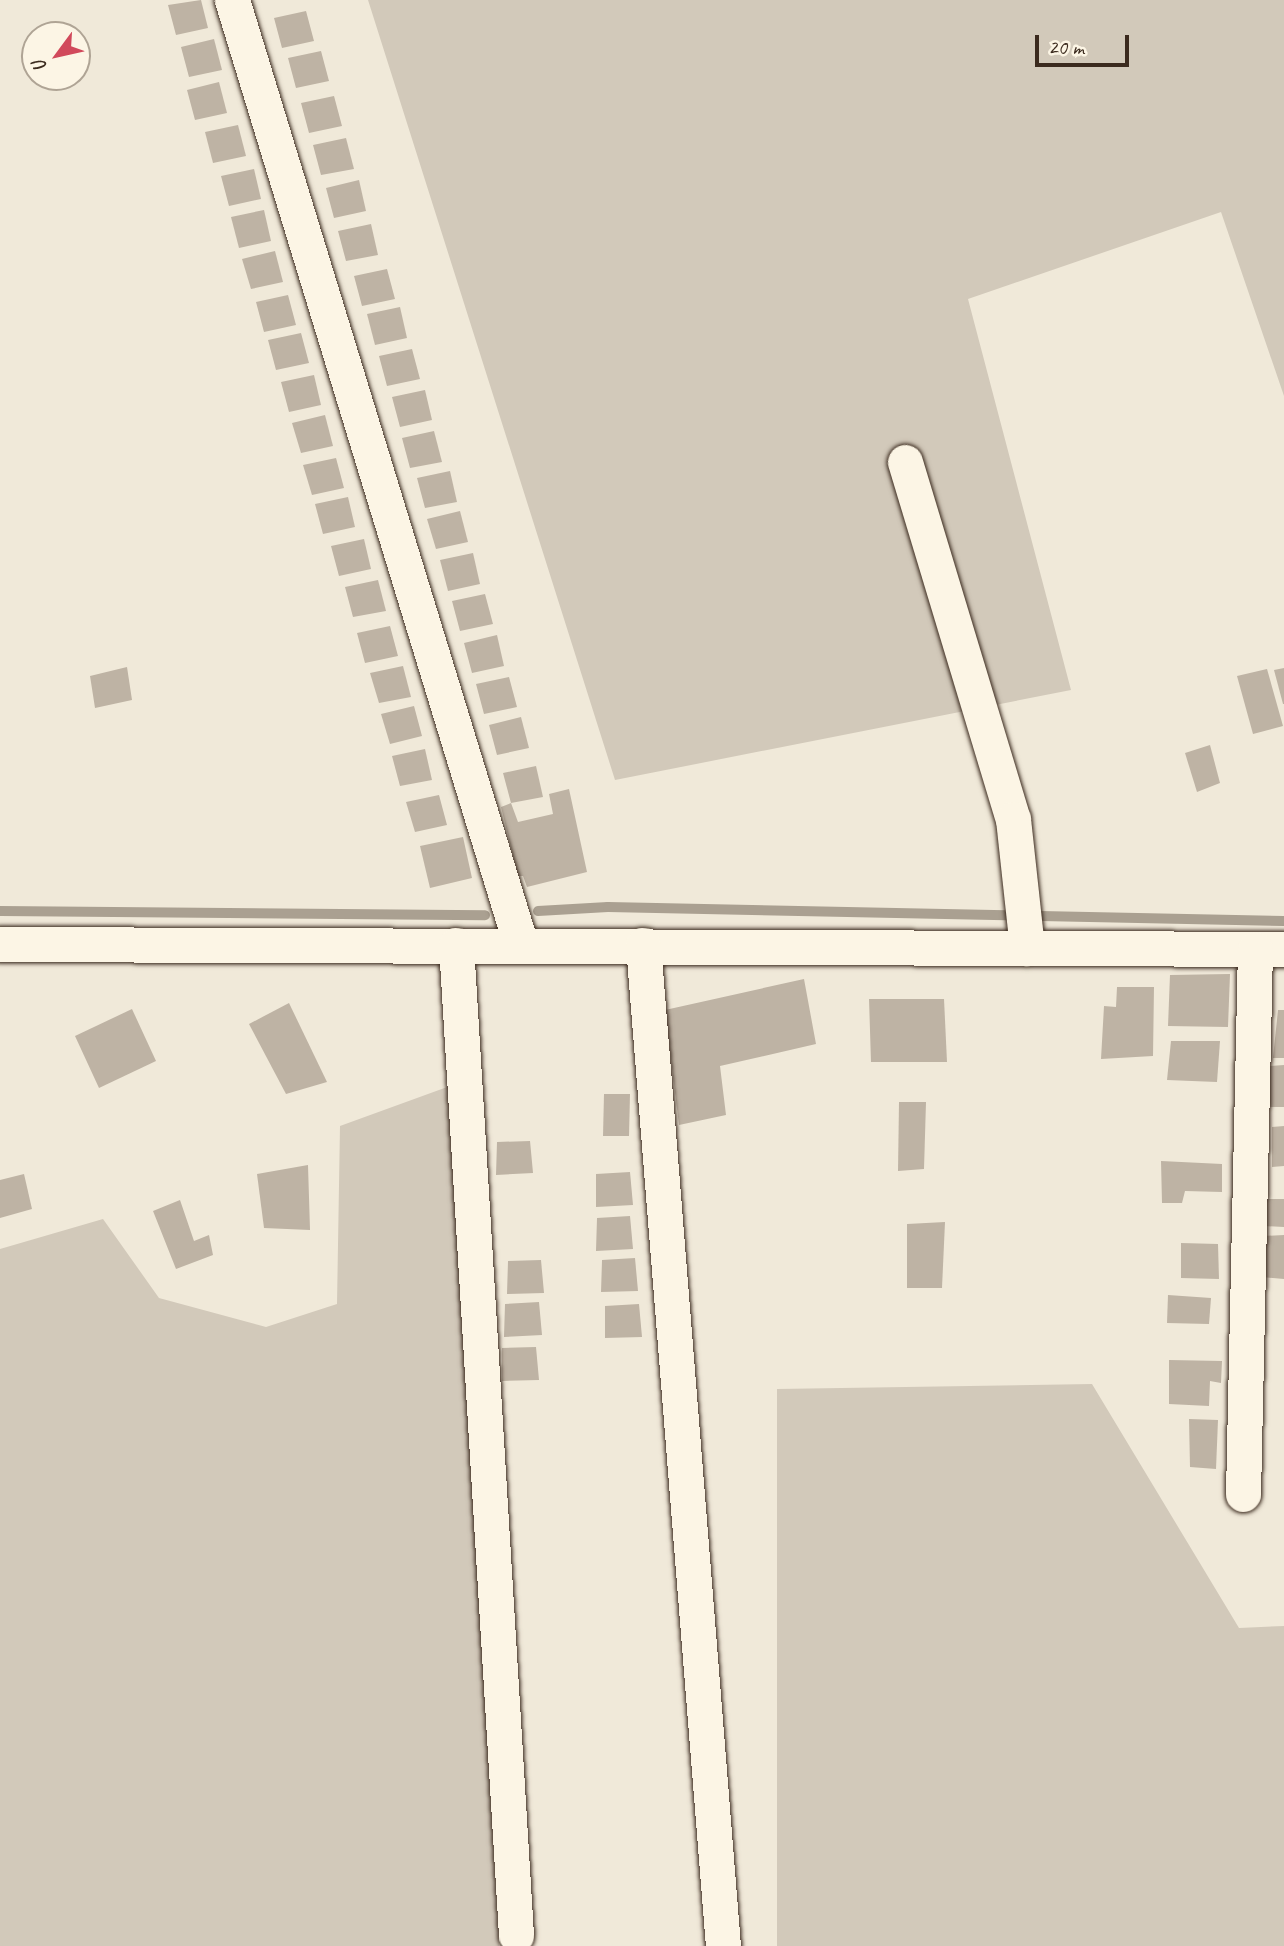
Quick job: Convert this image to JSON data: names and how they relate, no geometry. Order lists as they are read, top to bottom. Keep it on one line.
{"scale_bar":"20 m","north":"bottom left"}
